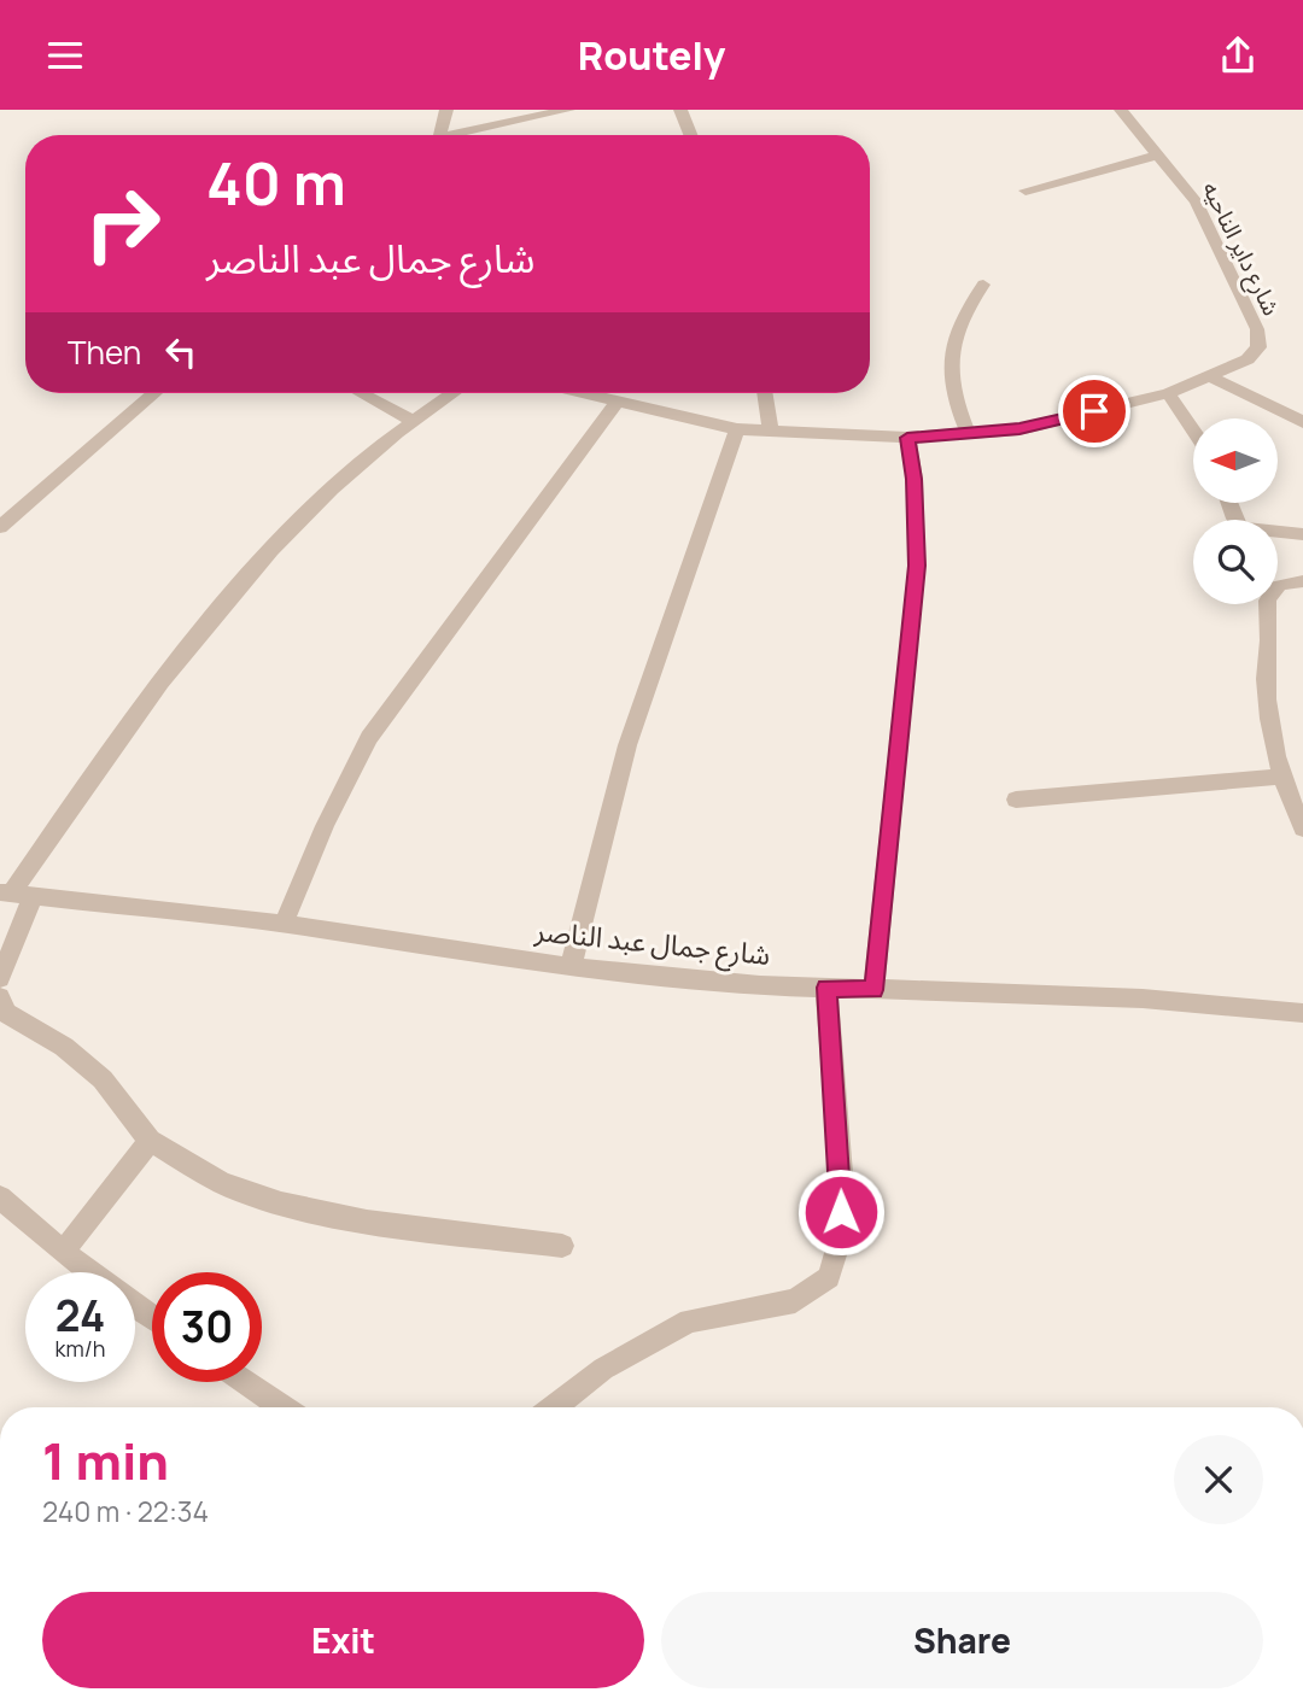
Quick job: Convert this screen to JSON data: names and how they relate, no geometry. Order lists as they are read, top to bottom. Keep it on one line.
{"streets":{"street":["شارع داير الناحيه","شارع جمال عبد الناصر"]},"north":"left","page":{"header":"Routely","turn":["40 m","شارع جمال عبد الناصر"],"then":"Then","speed":"24 km/h","limit":"30","heading":["1 min","240 m · 22:34"],"buttons":["Exit","Share"]}}
